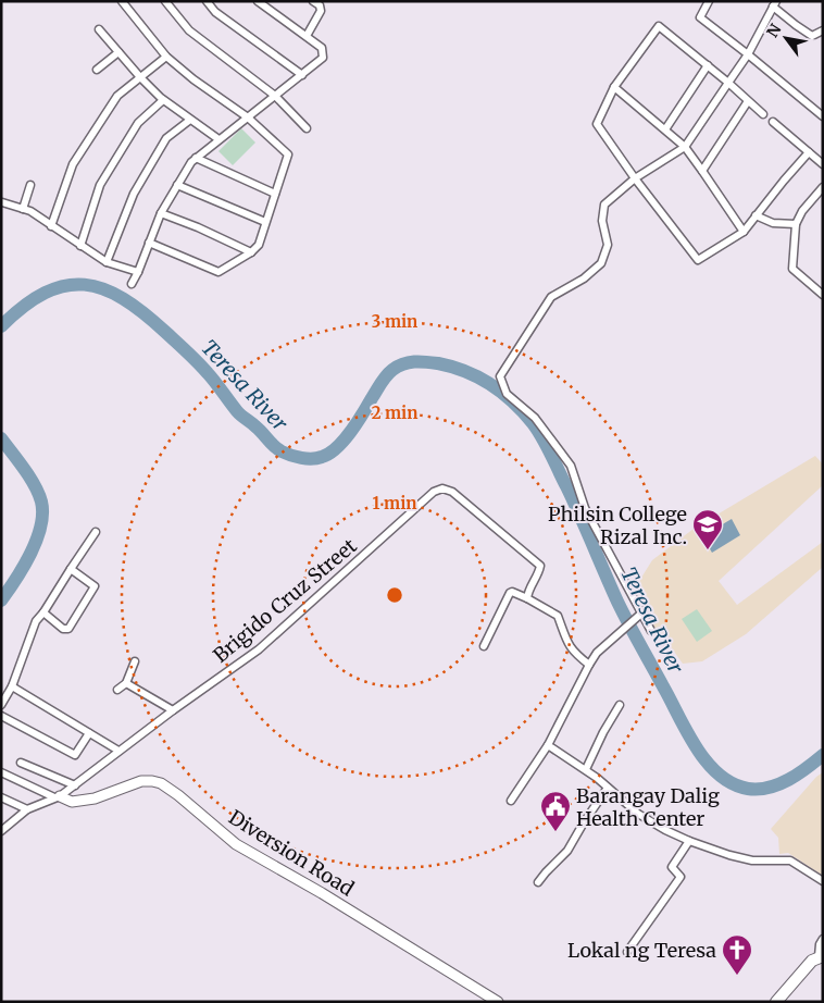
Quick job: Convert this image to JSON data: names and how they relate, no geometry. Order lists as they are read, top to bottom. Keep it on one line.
{"streets":{"street":["Brigido Cruz Street","Diversion Road"]},"crossings":[["Brigido Cruz Street","Diversion Road"]],"water":["Teresa River"],"places":{"school or university":["Philsin College Rizal Inc."],"public building":["Barangay Dalig Health Center"],"church":["Lokal ng Teresa"]},"north":"top left","rings":["3 min","2 min","1 min"]}
